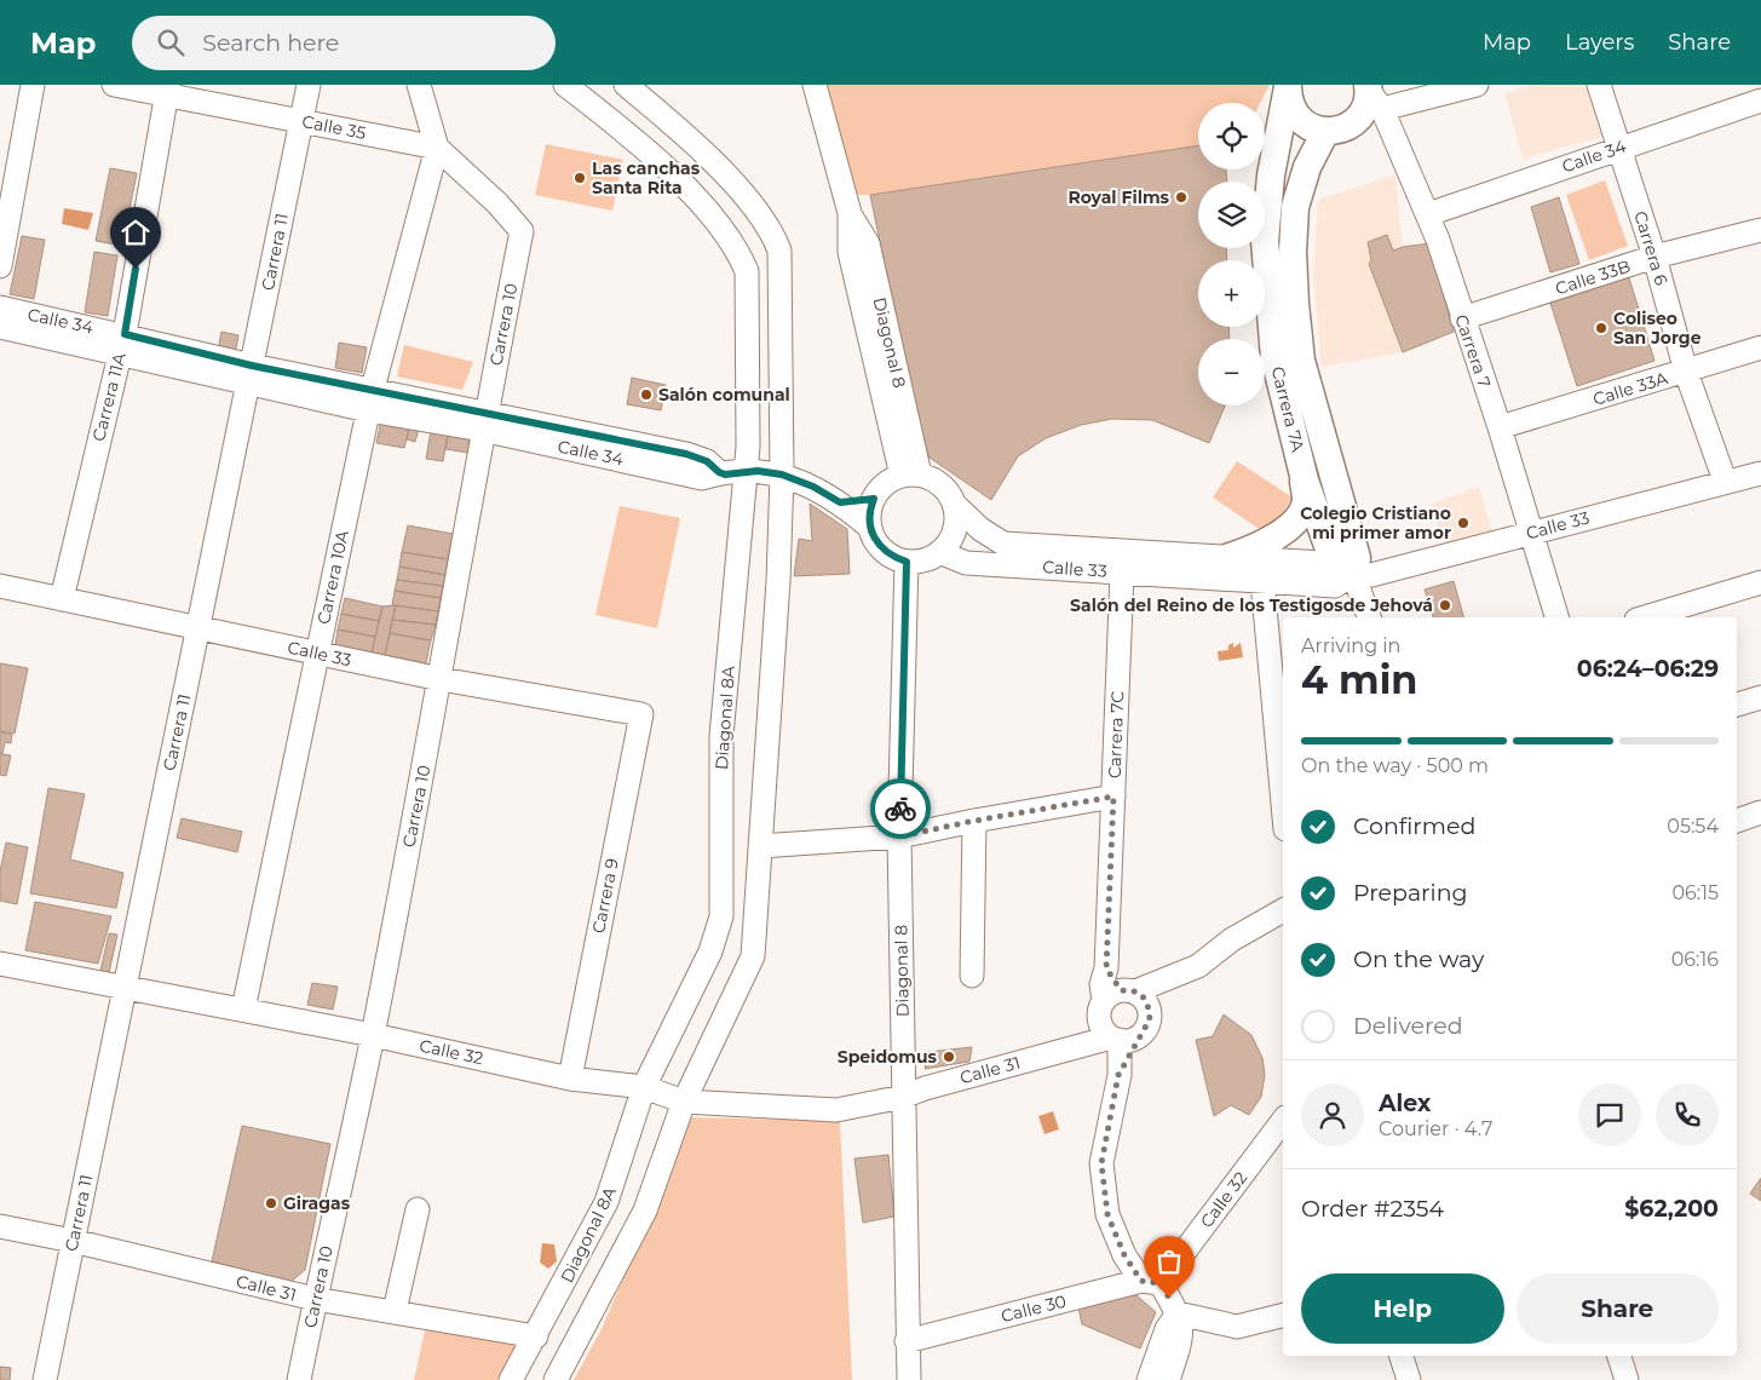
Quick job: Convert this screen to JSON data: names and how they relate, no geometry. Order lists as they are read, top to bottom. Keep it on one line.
{"streets":{"main road":["Carrera 7A"],"street":["Calle 35","Calle 34","Carrera 6","Carrera 11","Calle 33B","Carrera 10","Diagonal 8","Carrera 7","Calle 33A","Carrera 11A","Calle 33","Carrera 10A","Diagonal 8A","Carrera 7C","Carrera 9","Calle 32","Calle 31","Calle 30"]},"crossings":[["Calle 35","Carrera 11"],["Calle 35","Carrera 10"],["Calle 35","Carrera 11A"],["Calle 35","Carrera 10A"],["Calle 34","Carrera 6"],["Calle 34","Carrera 11"],["Calle 34","Carrera 10"],["Calle 34","Diagonal 8"],["Calle 34","Carrera 7"],["Calle 34","Carrera 11A"],["Calle 34","Calle 33"],["Calle 34","Carrera 10A"],["Calle 34","Diagonal 8A"],["Carrera 6","Calle 33B"],["Carrera 6","Calle 33A"],["Carrera 6","Calle 33"],["Carrera 11","Calle 33"],["Carrera 11","Calle 32"],["Carrera 11","Calle 31"],["Calle 33B","Carrera 7"],["Carrera 10","Calle 33"],["Carrera 10","Carrera 10A"],["Carrera 10","Calle 32"],["Carrera 10","Calle 31"],["Diagonal 8","Calle 33"],["Diagonal 8","Calle 32"],["Diagonal 8","Calle 31"],["Diagonal 8","Calle 30"],["Carrera 7","Calle 33A"],["Carrera 7","Calle 33"],["Carrera 11A","Calle 33"],["Carrera 7A","Calle 33"],["Calle 33","Carrera 10A"],["Calle 33","Carrera 7C"],["Calle 33","Carrera 9"],["Carrera 10A","Calle 32"],["Diagonal 8A","Calle 32"],["Diagonal 8A","Calle 31"],["Carrera 9","Calle 32"],["Calle 32","Calle 31"],["Calle 32","Calle 30"]],"places":["Las canchas Santa Rita","Royal Films","Coliseo San Jorge","Salón comunal","Colegio Cristiano mi primer amor","Salón del Reino de los Testigosde Jehová","Speidomus","Giragas"],"page":{"header":"Map","search":"Search here","nav":["Map","Layers","Share"],"map_buttons":["+","−"],"heading":["4 min","Arriving in","06:24–06:29"],"panel":["Alex","Courier · 4.7","Order #2354","$62,200"],"bar":"On the way · 500 m","list":[["Confirmed","05:54"],["Preparing","06:15"],["On the way","06:16"],"Delivered"],"buttons":["Help","Share"]}}
